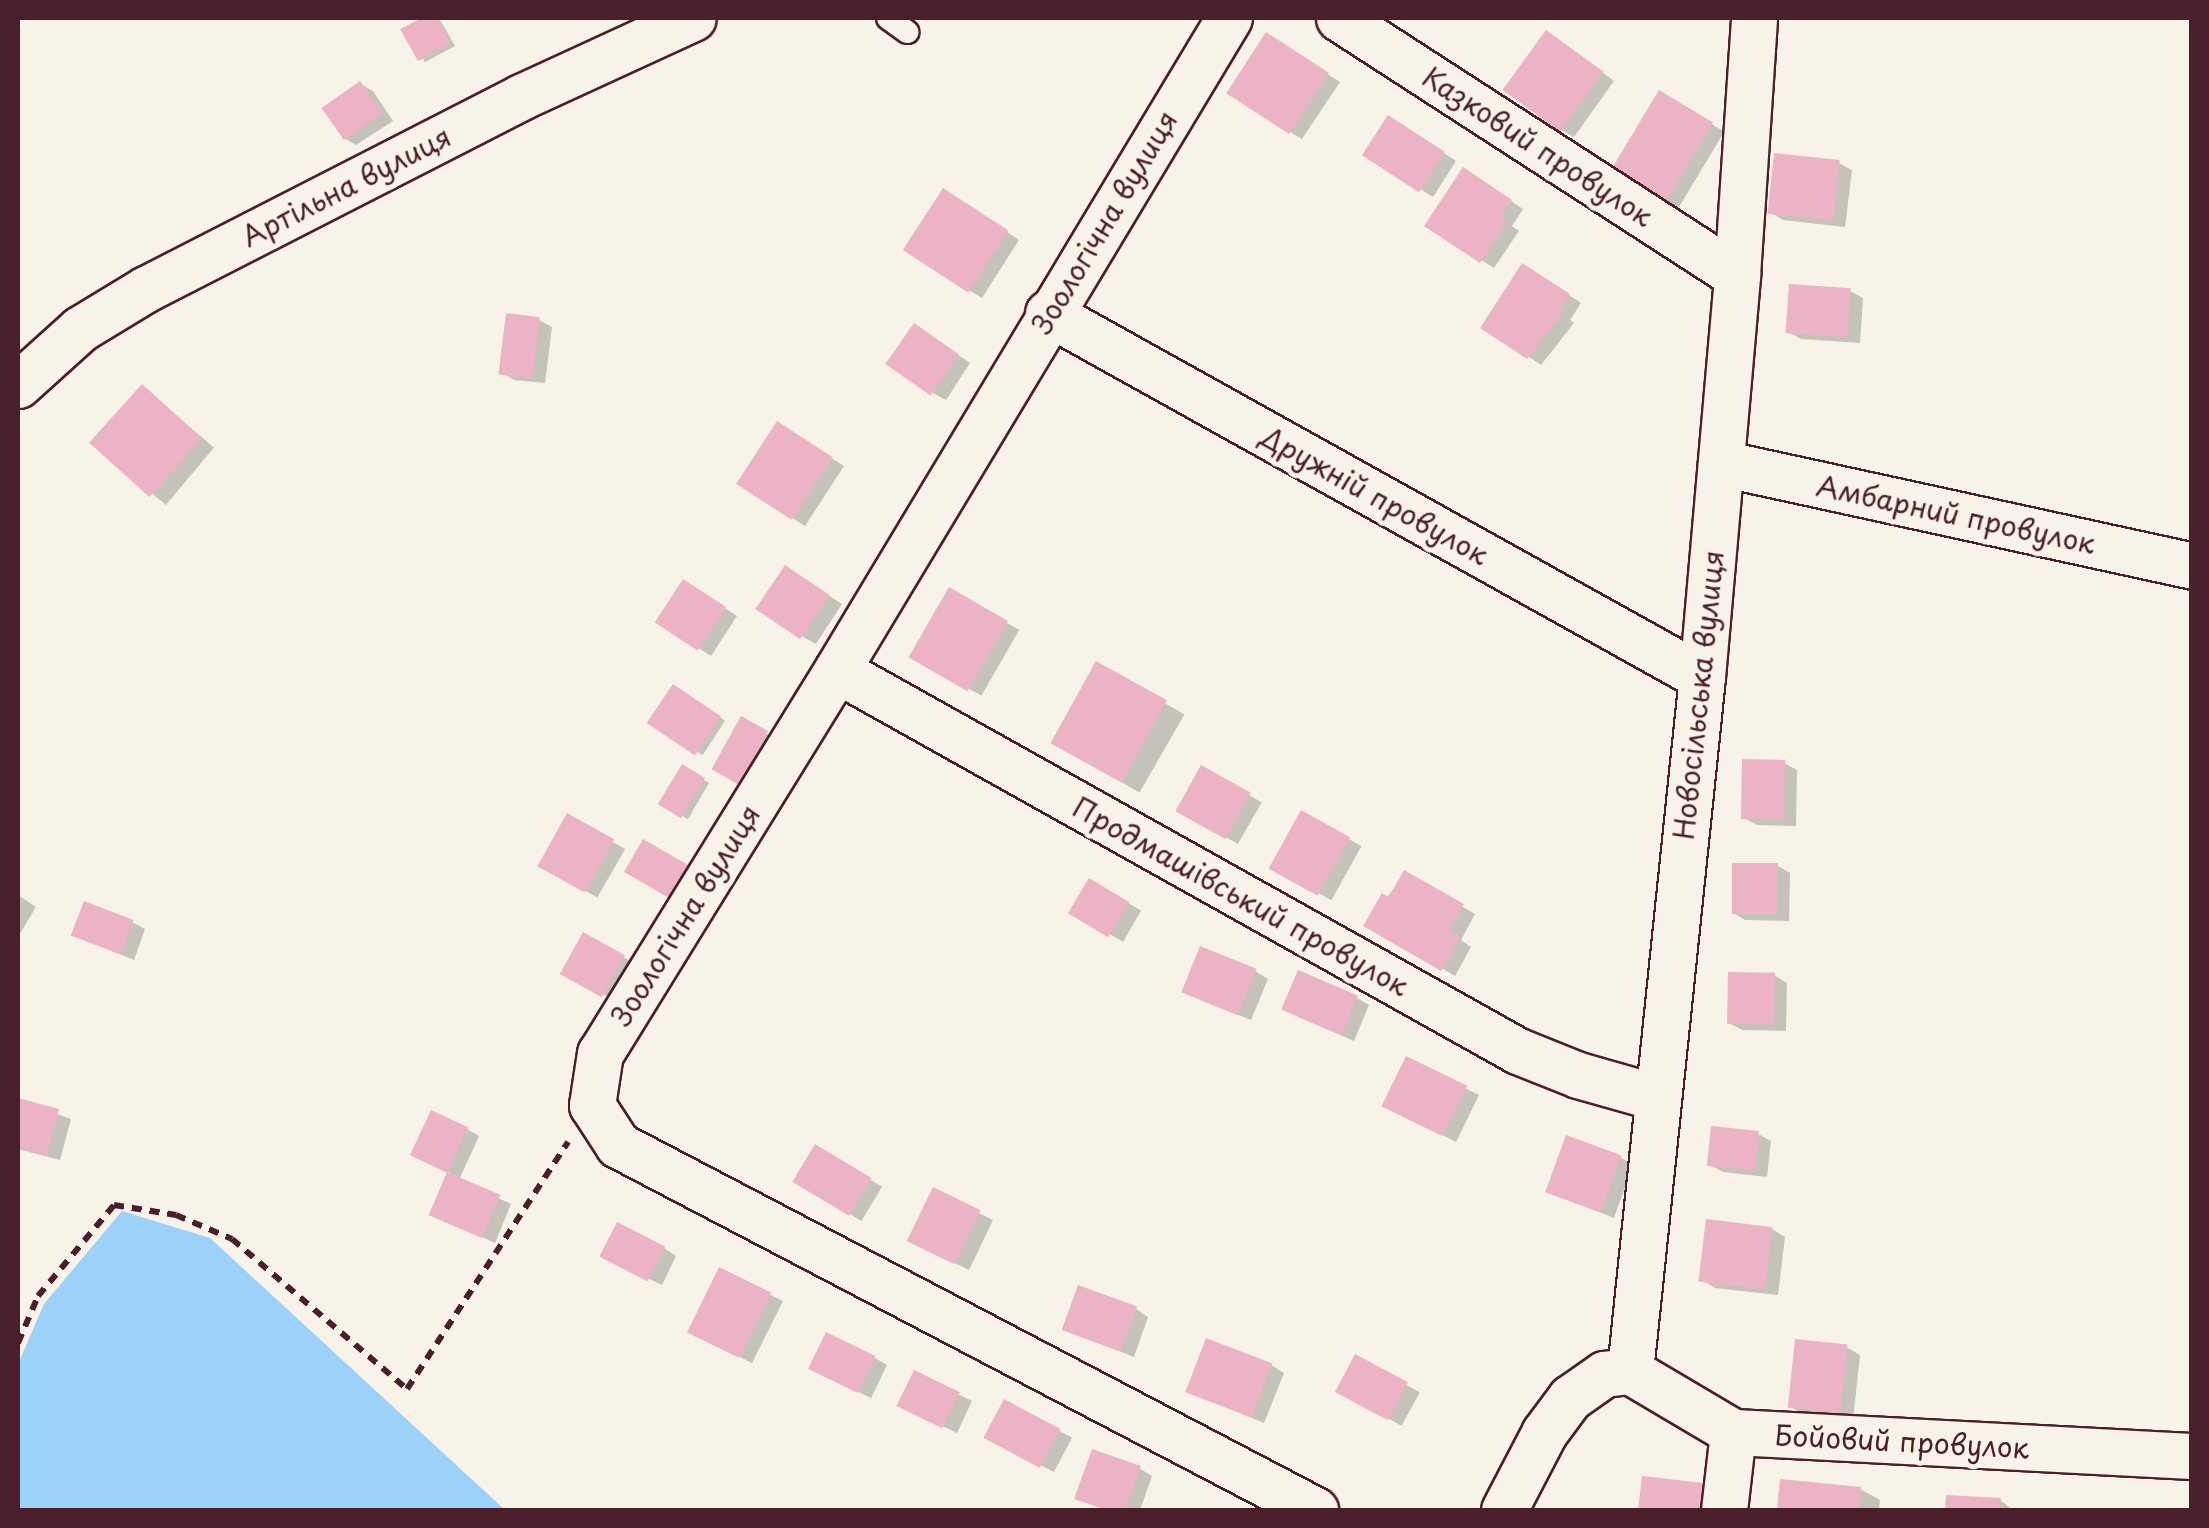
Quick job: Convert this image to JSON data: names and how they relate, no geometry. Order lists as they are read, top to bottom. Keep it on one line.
{"streets":{"street":["Казковий провулок","Артільна вулиця","Зоологічна вулиця","Дружній провулок","Амбарний провулок","Новосільська вулиця","Продмашівський провулок","Бойовий провулок"]},"crossings":[["Казковий провулок","Новосільська вулиця"],["Зоологічна вулиця","Дружній провулок"],["Зоологічна вулиця","Продмашівський провулок"],["Дружній провулок","Новосільська вулиця"],["Амбарний провулок","Новосільська вулиця"],["Новосільська вулиця","Продмашівський провулок"],["Новосільська вулиця","Бойовий провулок"]]}
